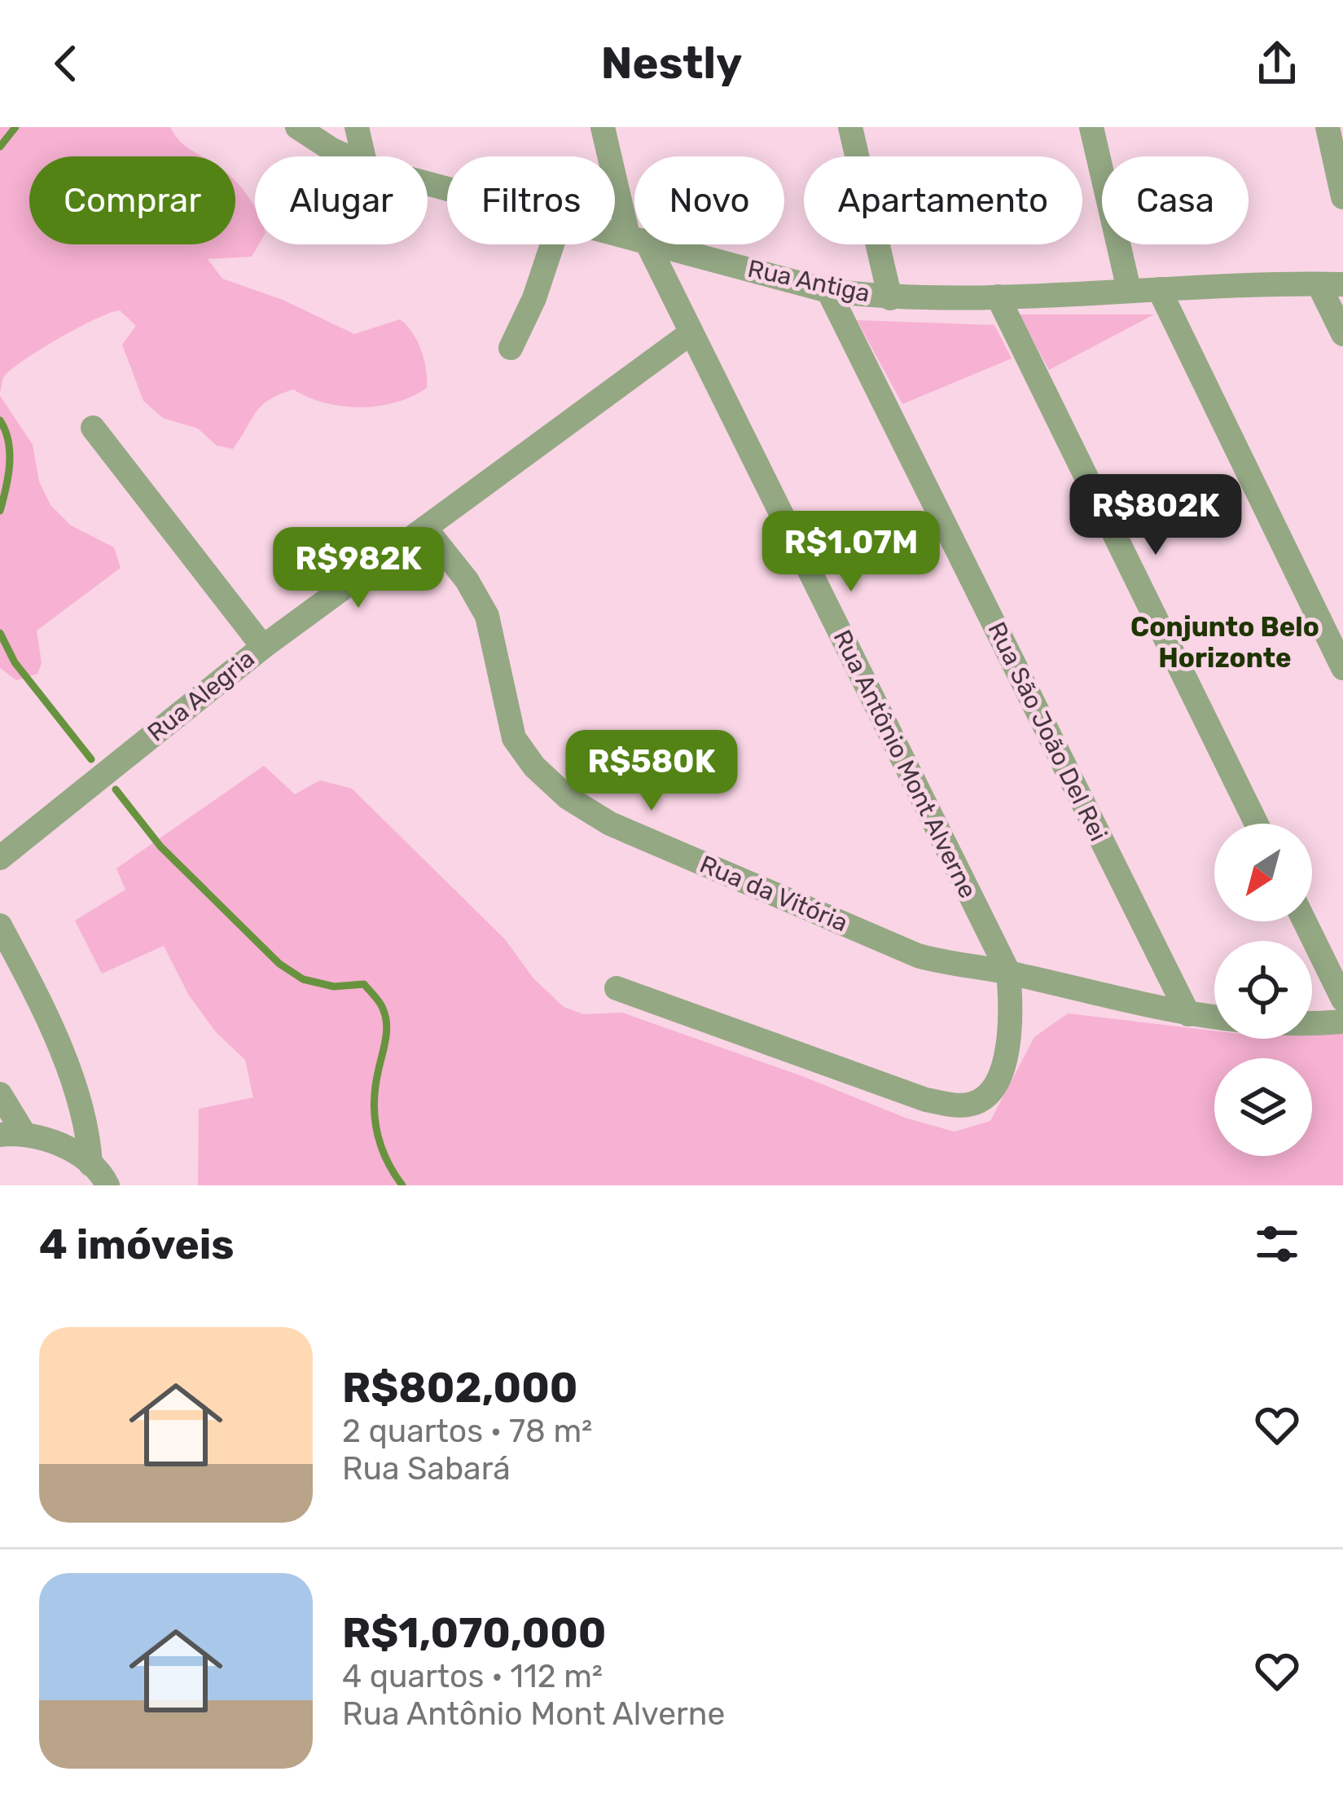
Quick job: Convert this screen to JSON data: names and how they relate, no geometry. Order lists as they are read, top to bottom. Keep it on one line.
{"streets":{"street":["Rua Antiga","Rua Alegria","Rua São João Del Rei","Rua Antônio Mont Alverne","Rua da Vitória"]},"crossings":[["Rua Antiga","Rua São João Del Rei"],["Rua Alegria","Rua Antônio Mont Alverne"],["Rua Alegria","Rua da Vitória"],["Rua São João Del Rei","Rua da Vitória"],["Rua Antônio Mont Alverne","Rua da Vitória"]],"districts":["Conjunto Belo Horizonte"],"north":"bottom left","page":{"header":"Nestly","chip":["Comprar","Alugar","Filtros","Novo","Apartamento","Casa"],"price":["R$802K","R$1.07M","R$982K","R$580K"],"heading":"4 imóveis","list":[{"name":"R$802,000","note":"2 quartos · 78 m² · Rua Sabará"},{"name":"R$1,070,000","note":"4 quartos · 112 m² · Rua Antônio Mont Alverne"}]}}
